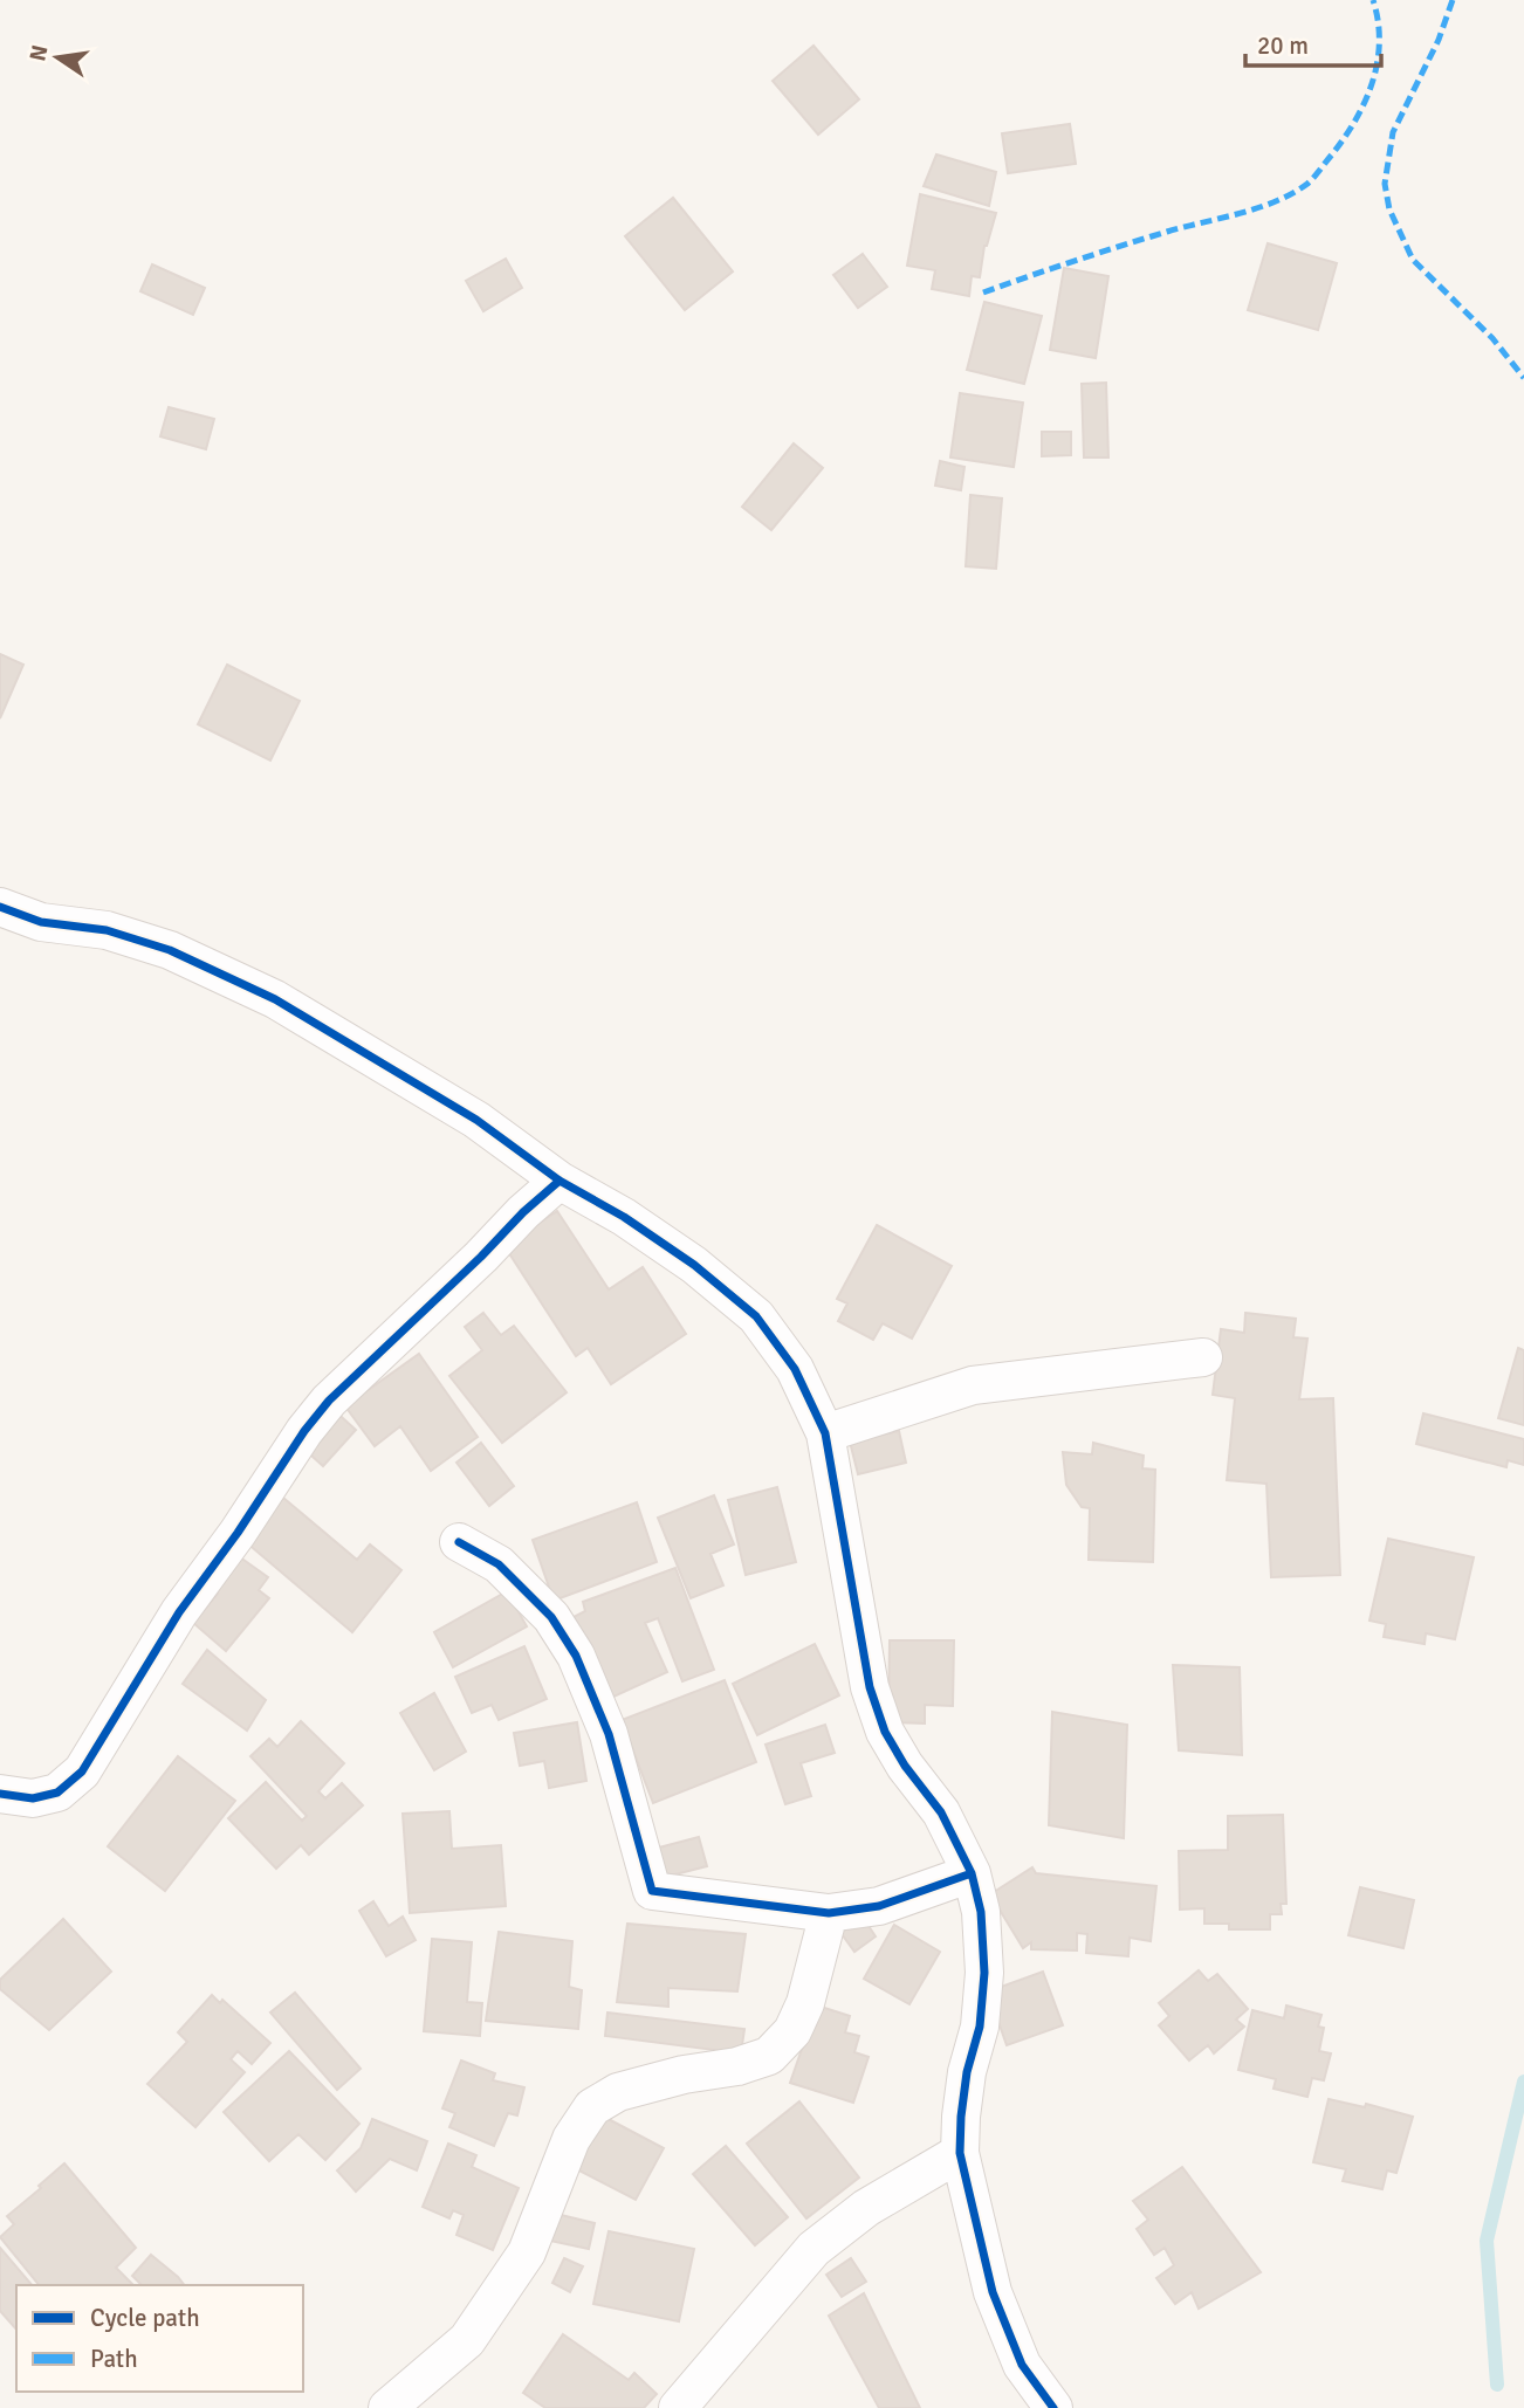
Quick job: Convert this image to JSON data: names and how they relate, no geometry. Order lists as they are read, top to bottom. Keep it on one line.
{"legend":["Cycle path","Path"],"scale_bar":"20 m","north":"left"}
